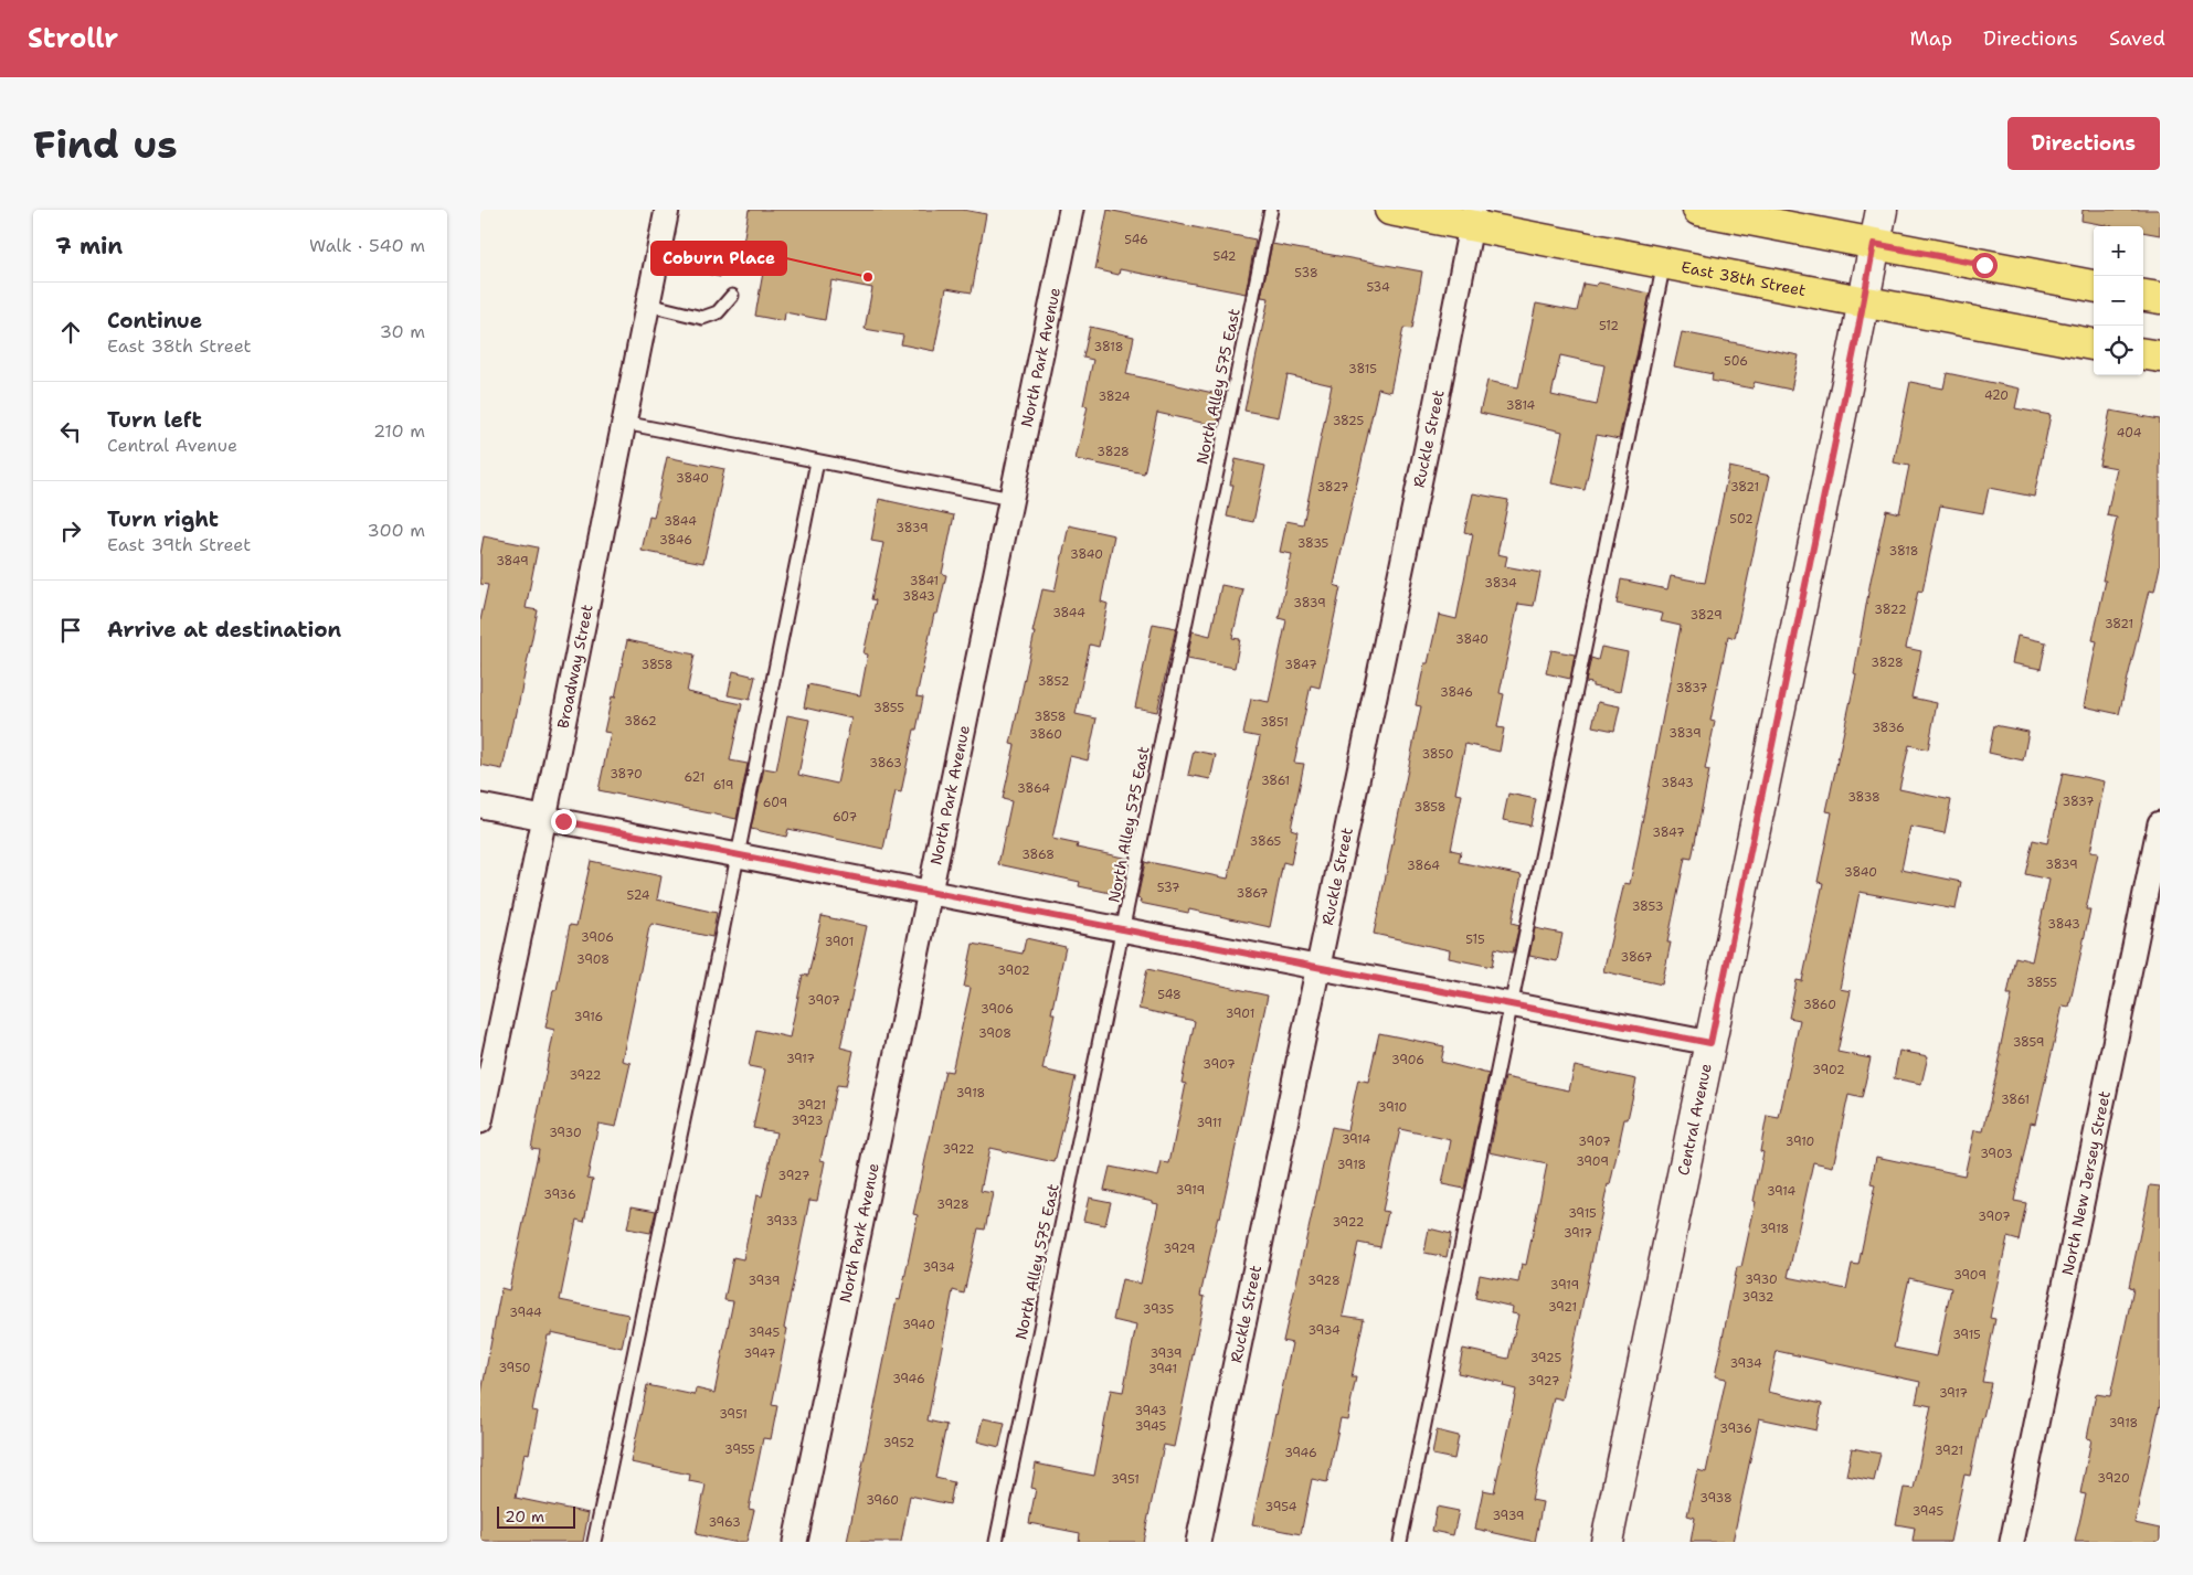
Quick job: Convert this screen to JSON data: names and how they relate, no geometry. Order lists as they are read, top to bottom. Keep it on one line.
{"streets":{"main road":["East 38th Street","Central Avenue"],"street":["North Park Avenue","Ruckle Street","Broadway Street","North New Jersey Street"],"lane":["North Alley 575 East"]},"crossings":[["East 38th Street","Ruckle Street"],["East 38th Street","Central Avenue"]],"places":["Coburn Place"],"house_numbers":["546","542","538","534","512","3818","506","3815","420","3824","3814","3825","404","3828","3840","3827","3821","502","3844","3839","3846","3835","3818","3840","3849","3841","3834","3843","3839","3822","3844","3829","3821","3840","3828","3858","3847","3852","3837","3846","3855","3858","3862","3851","3836","3839","3860","3850","3863","3870","621","3861","3843","619","3864","3838","3837","609","3858","607","3847","3865","3868","3839","3864","3840","537","3867","524","3853","3843","3906","515","3901","3867","3908","3902","3855","548","3907","3860","3906","3901","3916","3908","3859","3917","3906","3907","3902","3922","3918","3861","3921","3910","3923","3911","3930","3914","3907","3910","3922","3903","3909","3918","3927","3919","3914","3936","3928","3915","3907","3933","3922","3918","3917","3929","3934","3909","3930","3939","3928","3919","3932","3921","3935","3944","3940","3934","3945","3915","3947","3939","3925","3934","3950","3941","3946","3927","3917","3943","3951","3918","3945","3936","3952","3955","3921","3946","3920","3951","3938","3960","3954","3945","3939","3963"],"scale_bar":"20 m","page":{"header":"Strollr","nav":["Map","Directions","Saved"],"buttons":"Directions","title":"Find us","heading":["7 min","Walk · 540 m"],"map_buttons":["+","−"],"list":[["Continue","East 38th Street","30 m"],["Turn left","Central Avenue","210 m"],["Turn right","East 39th Street","300 m"],"Arrive at destination"],"scale":"20 m"}}
